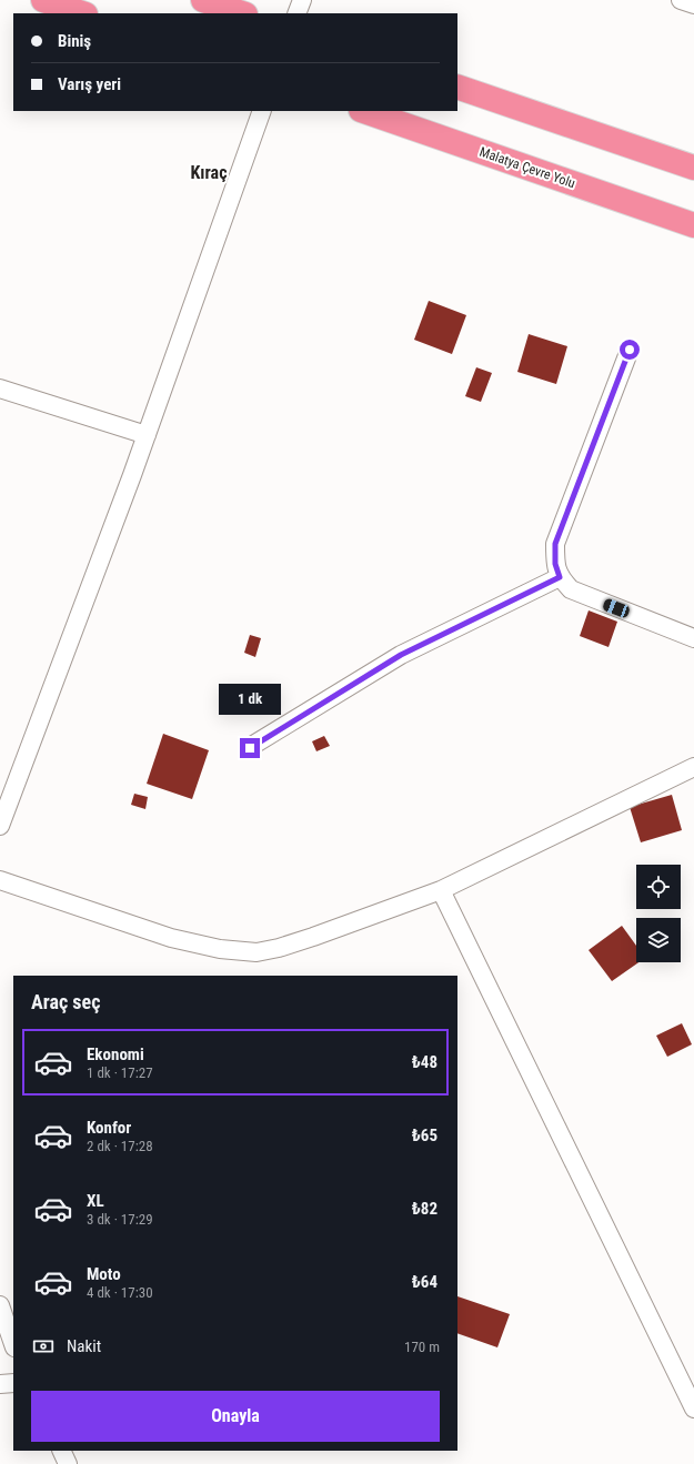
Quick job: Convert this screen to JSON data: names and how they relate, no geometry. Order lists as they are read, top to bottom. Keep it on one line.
{"streets":{"highway":["Malatya Çevre Yolu"]},"districts":["Kıraç"],"page":{"banner":["Biniş","Varış yeri"],"bubble":"1 dk","heading":"Araç seç","list":[{"name":"Ekonomi","note":"1 dk · 17:27","value":"₺48"},{"name":"Konfor","note":"2 dk · 17:28","value":"₺65"},{"name":"XL","note":"3 dk · 17:29","value":"₺82"},{"name":"Moto","note":"4 dk · 17:30","value":"₺64"}],"pay":["Nakit","170 m"],"buttons":"Onayla"}}
